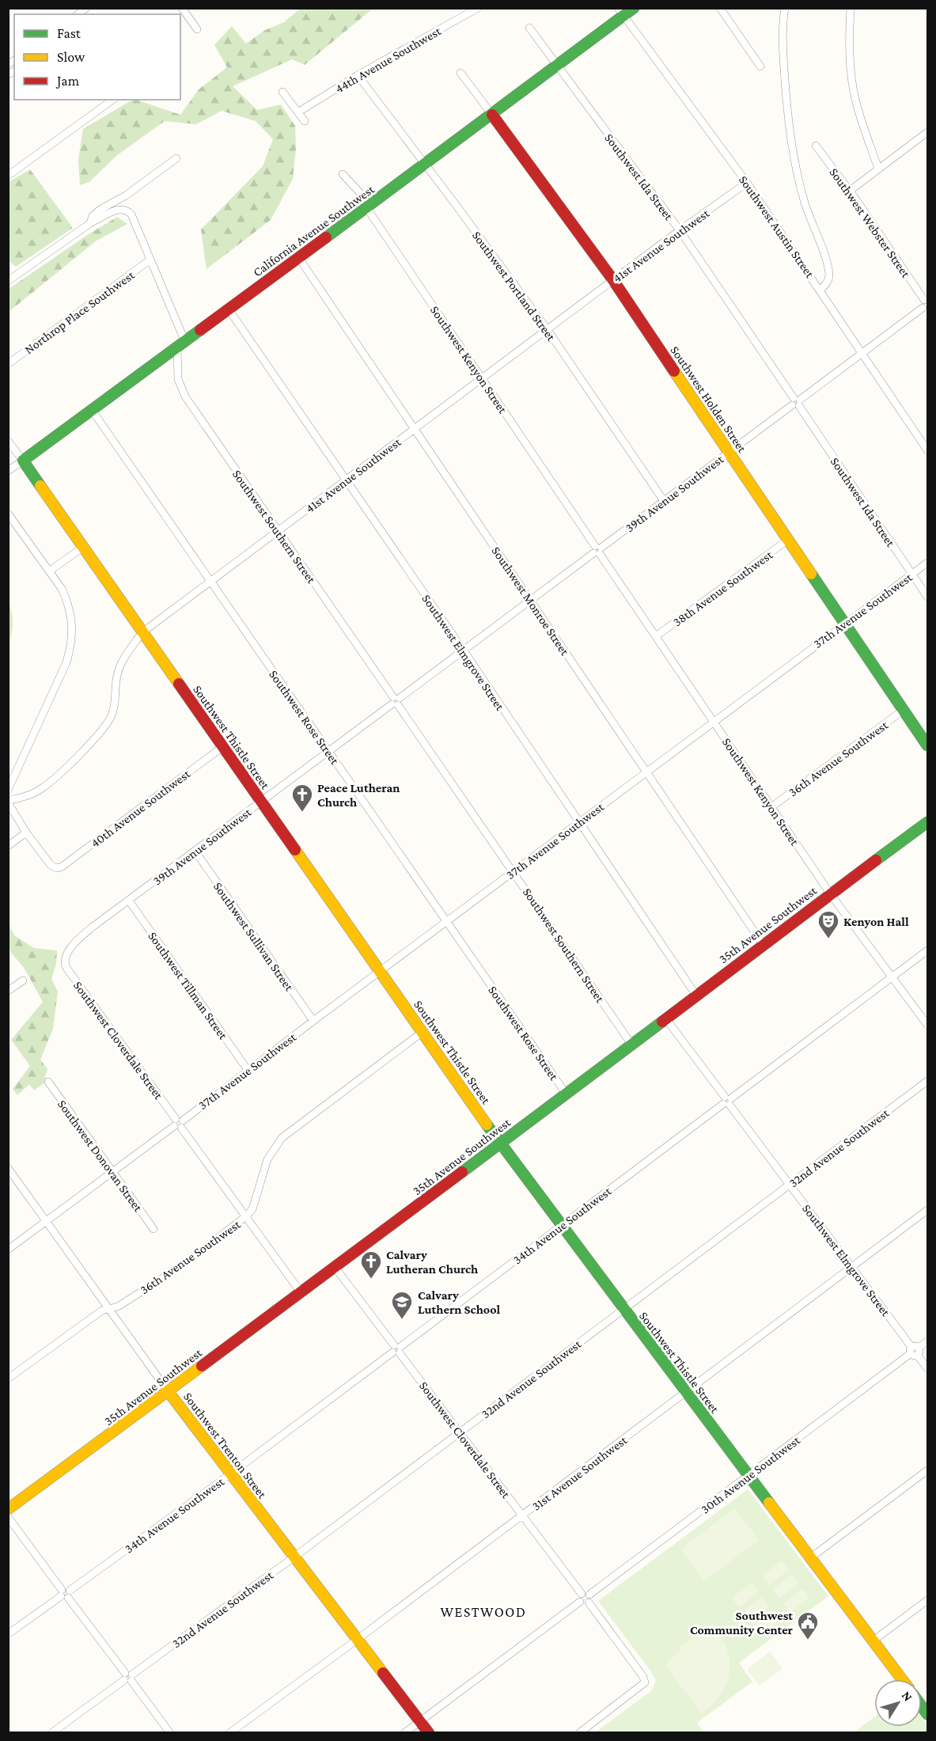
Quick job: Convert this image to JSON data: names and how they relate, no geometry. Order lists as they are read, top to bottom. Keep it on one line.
{"streets":{"main road":["California Avenue Southwest","Southwest Holden Street","Southwest Thistle Street","35th Avenue Southwest","Southwest Trenton Street"],"street":["44th Avenue Southwest","Southwest Ida Street","Southwest Webster Street","Southwest Austin Street","41st Avenue Southwest","Southwest Portland Street","Northrop Place Southwest","Southwest Kenyon Street","39th Avenue Southwest","Southwest Southern Street","38th Avenue Southwest","Southwest Monroe Street","37th Avenue Southwest","Southwest Elmgrove Street","Southwest Rose Street","36th Avenue Southwest","40th Avenue Southwest","Southwest Sullivan Street","Southwest Tillman Street","Southwest Cloverdale Street","32nd Avenue Southwest","Southwest Donovan Street","34th Avenue Southwest","31st Avenue Southwest","30th Avenue Southwest"]},"crossings":[["44th Avenue Southwest","Southwest Portland Street"],["Southwest Ida Street","California Avenue Southwest"],["Southwest Ida Street","41st Avenue Southwest"],["Southwest Ida Street","39th Avenue Southwest"],["Southwest Ida Street","37th Avenue Southwest"],["Southwest Webster Street","39th Avenue Southwest"],["Southwest Austin Street","California Avenue Southwest"],["Southwest Austin Street","41st Avenue Southwest"],["Southwest Austin Street","39th Avenue Southwest"],["California Avenue Southwest","Southwest Portland Street"],["California Avenue Southwest","Southwest Kenyon Street"],["California Avenue Southwest","Southwest Holden Street"],["California Avenue Southwest","Southwest Southern Street"],["California Avenue Southwest","Southwest Monroe Street"],["California Avenue Southwest","Southwest Elmgrove Street"],["California Avenue Southwest","Southwest Rose Street"],["California Avenue Southwest","Southwest Thistle Street"],["41st Avenue Southwest","Southwest Portland Street"],["41st Avenue Southwest","Southwest Kenyon Street"],["41st Avenue Southwest","Southwest Holden Street"],["41st Avenue Southwest","Southwest Southern Street"],["41st Avenue Southwest","Southwest Monroe Street"],["41st Avenue Southwest","Southwest Elmgrove Street"],["41st Avenue Southwest","Southwest Rose Street"],["41st Avenue Southwest","Southwest Thistle Street"],["Southwest Portland Street","39th Avenue Southwest"],["Northrop Place Southwest","Southwest Southern Street"],["Southwest Kenyon Street","39th Avenue Southwest"],["Southwest Kenyon Street","38th Avenue Southwest"],["Southwest Kenyon Street","37th Avenue Southwest"],["Southwest Kenyon Street","36th Avenue Southwest"],["Southwest Kenyon Street","35th Avenue Southwest"],["Southwest Kenyon Street","34th Avenue Southwest"],["Southwest Holden Street","39th Avenue Southwest"],["Southwest Holden Street","38th Avenue Southwest"],["Southwest Holden Street","37th Avenue Southwest"],["Southwest Holden Street","36th Avenue Southwest"],["39th Avenue Southwest","Southwest Southern Street"],["39th Avenue Southwest","Southwest Monroe Street"],["39th Avenue Southwest","Southwest Elmgrove Street"],["39th Avenue Southwest","Southwest Rose Street"],["39th Avenue Southwest","Southwest Thistle Street"],["39th Avenue Southwest","Southwest Sullivan Street"],["39th Avenue Southwest","Southwest Tillman Street"],["39th Avenue Southwest","Southwest Cloverdale Street"],["Southwest Southern Street","37th Avenue Southwest"],["Southwest Southern Street","35th Avenue Southwest"],["Southwest Monroe Street","37th Avenue Southwest"],["Southwest Monroe Street","35th Avenue Southwest"],["37th Avenue Southwest","Southwest Elmgrove Street"],["37th Avenue Southwest","Southwest Rose Street"],["37th Avenue Southwest","Southwest Thistle Street"],["37th Avenue Southwest","Southwest Sullivan Street"],["37th Avenue Southwest","Southwest Tillman Street"],["37th Avenue Southwest","Southwest Cloverdale Street"],["37th Avenue Southwest","Southwest Donovan Street"],["37th Avenue Southwest","Southwest Trenton Street"],["Southwest Elmgrove Street","35th Avenue Southwest"],["Southwest Elmgrove Street","32nd Avenue Southwest"],["Southwest Elmgrove Street","34th Avenue Southwest"],["Southwest Elmgrove Street","31st Avenue Southwest"],["Southwest Elmgrove Street","30th Avenue Southwest"],["Southwest Rose Street","35th Avenue Southwest"],["Southwest Thistle Street","36th Avenue Southwest"],["Southwest Thistle Street","40th Avenue Southwest"],["Southwest Thistle Street","35th Avenue Southwest"],["Southwest Thistle Street","32nd Avenue Southwest"],["Southwest Thistle Street","34th Avenue Southwest"],["Southwest Thistle Street","31st Avenue Southwest"],["Southwest Thistle Street","30th Avenue Southwest"],["36th Avenue Southwest","Southwest Cloverdale Street"],["36th Avenue Southwest","Southwest Trenton Street"],["35th Avenue Southwest","Southwest Cloverdale Street"],["35th Avenue Southwest","Southwest Trenton Street"],["Southwest Cloverdale Street","32nd Avenue Southwest"],["Southwest Cloverdale Street","34th Avenue Southwest"],["Southwest Cloverdale Street","31st Avenue Southwest"],["Southwest Cloverdale Street","30th Avenue Southwest"],["32nd Avenue Southwest","Southwest Trenton Street"],["34th Avenue Southwest","Southwest Trenton Street"],["Southwest Trenton Street","31st Avenue Southwest"]],"districts":["WESTWOOD"],"places":{"church":["Peace Lutheran Church","Calvary Lutheran Church"],"theatre":["Kenyon Hall"],"school or university":["Calvary Luthern School"],"public building":["Southwest Community Center"]},"legend":["Fast","Slow","Jam"],"north":"top right"}
